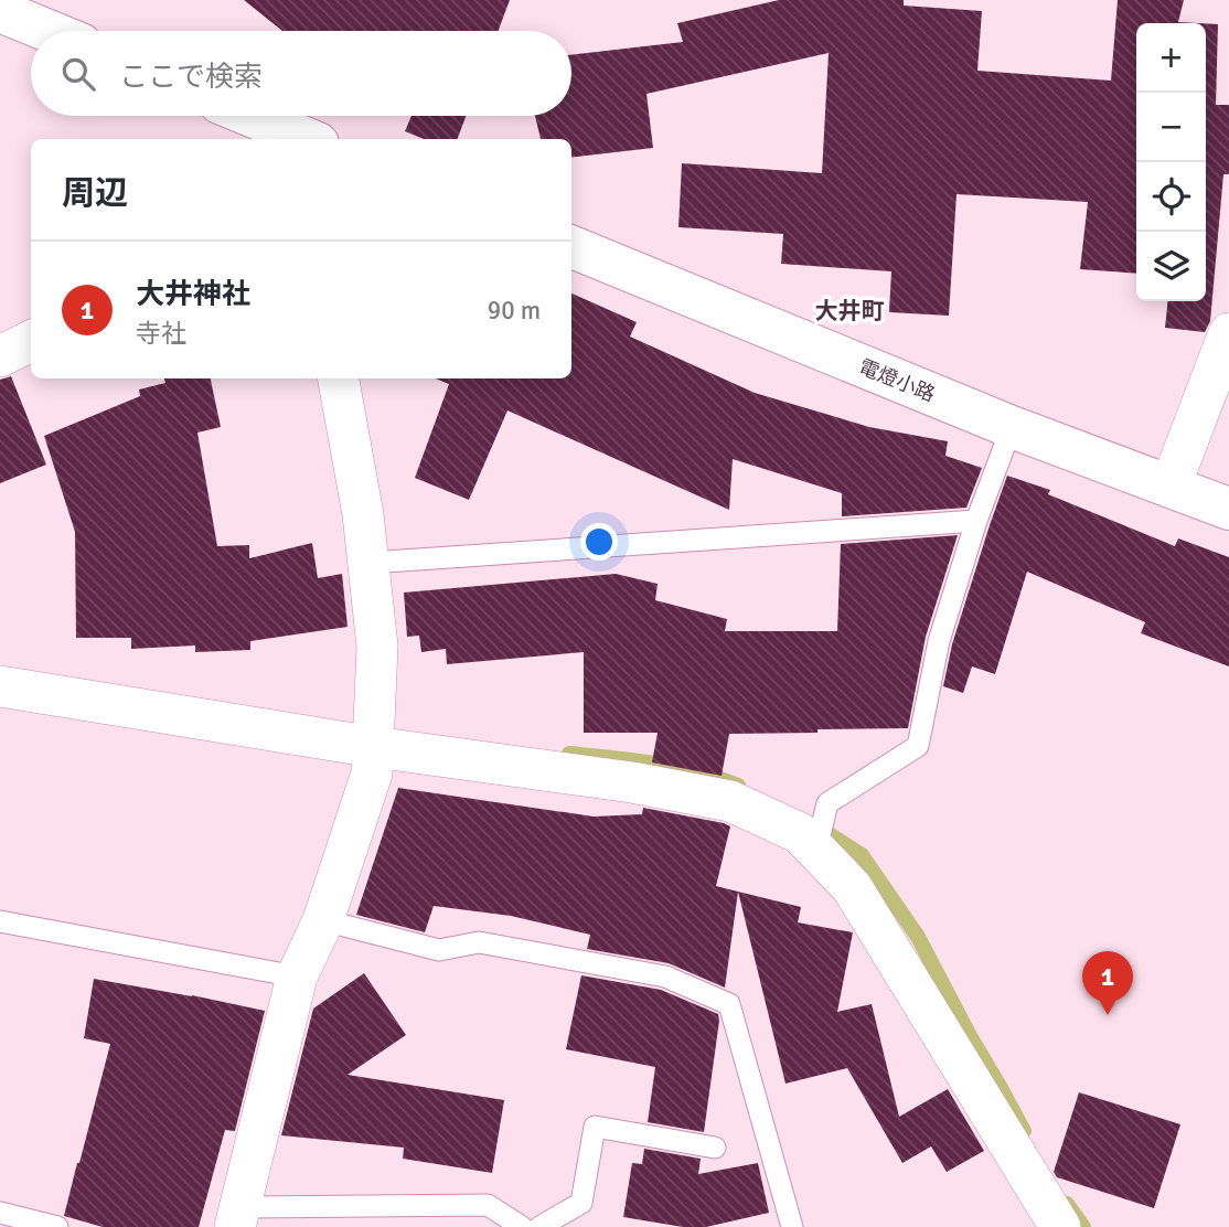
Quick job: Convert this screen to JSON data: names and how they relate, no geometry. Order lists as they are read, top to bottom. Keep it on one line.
{"streets":{"street":["電燈小路"]},"districts":["大井町"],"page":{"map_buttons":["+","−"],"search":"ここで検索","heading":"周辺","list":[{"mark":"1","name":"大井神社","note":"寺社","value":"90 m"}],"pins":"1"}}
